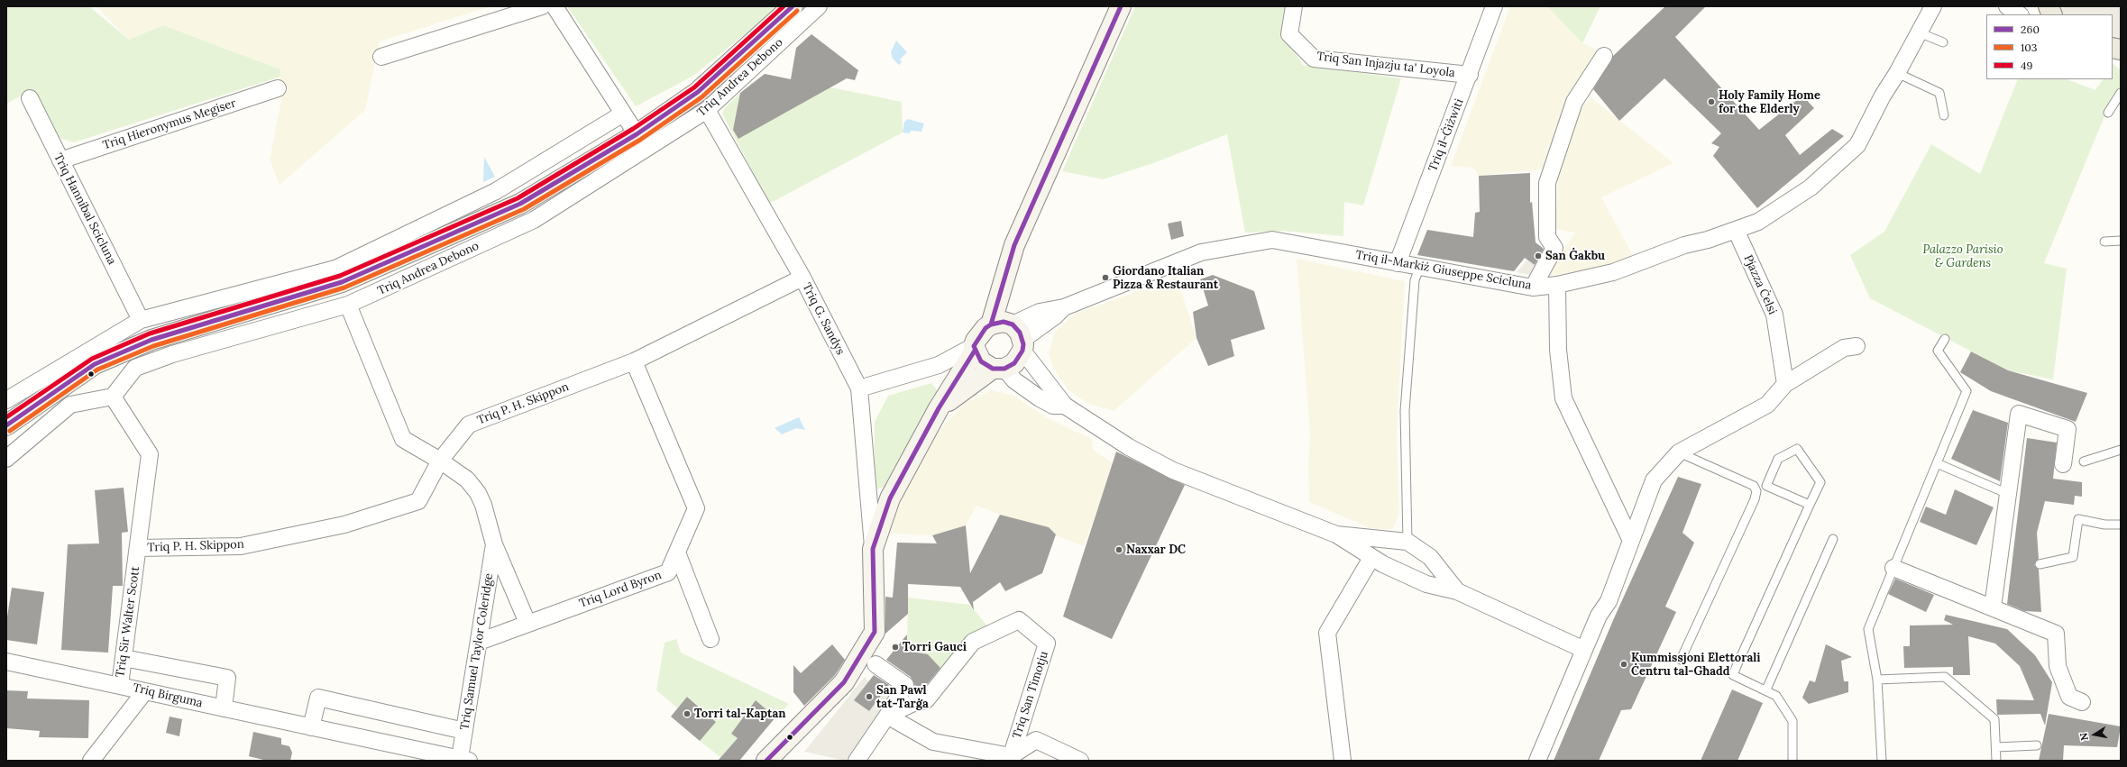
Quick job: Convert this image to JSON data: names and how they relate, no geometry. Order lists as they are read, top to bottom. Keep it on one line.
{"streets":{"main road":["Triq Andrea Debono"],"street":["Triq San Injazju ta' Loyola","Triq Hieronymus Megiser","Triq il-Ġiżwiti","Triq Hannibal Scicluna","Triq il-Markiż Giuseppe Scicluna","Pjazza Ċelsi","Triq G. Sandys","Triq P. H. Skippon","Triq Lord Byron","Triq Sir Walter Scott","Triq Samuel Taylor Coleridge","Triq San Timotju","Triq Birguma"]},"crossings":[["Triq San Injazju ta' Loyola","Triq il-Ġiżwiti"],["Triq Andrea Debono","Triq G. Sandys"],["Triq Andrea Debono","Triq Sir Walter Scott"],["Triq Andrea Debono","Triq Samuel Taylor Coleridge"],["Triq Hieronymus Megiser","Triq Hannibal Scicluna"],["Triq il-Ġiżwiti","Triq il-Markiż Giuseppe Scicluna"],["Triq il-Markiż Giuseppe Scicluna","Pjazza Ċelsi"],["Triq G. Sandys","Triq P. H. Skippon"],["Triq P. H. Skippon","Triq Lord Byron"],["Triq P. H. Skippon","Triq Sir Walter Scott"],["Triq P. H. Skippon","Triq Samuel Taylor Coleridge"],["Triq Lord Byron","Triq Samuel Taylor Coleridge"],["Triq Sir Walter Scott","Triq Birguma"],["Triq Samuel Taylor Coleridge","Triq Birguma"]],"parks":["Palazzo Parisio & Gardens"],"places":["Holy Family Home for the Elderly","San Ġakbu","Giordano Italian Pizza & Restaurant","Naxxar DC","Torri Gauci","Kummissjoni Elettorali Ċentru tal-Għadd","San Pawl tat-Tarġa","Torri tal-Kaptan"],"lines":["transit line 260","transit line 49","transit line 103"],"legend":["260","103","49"],"north":"left"}
